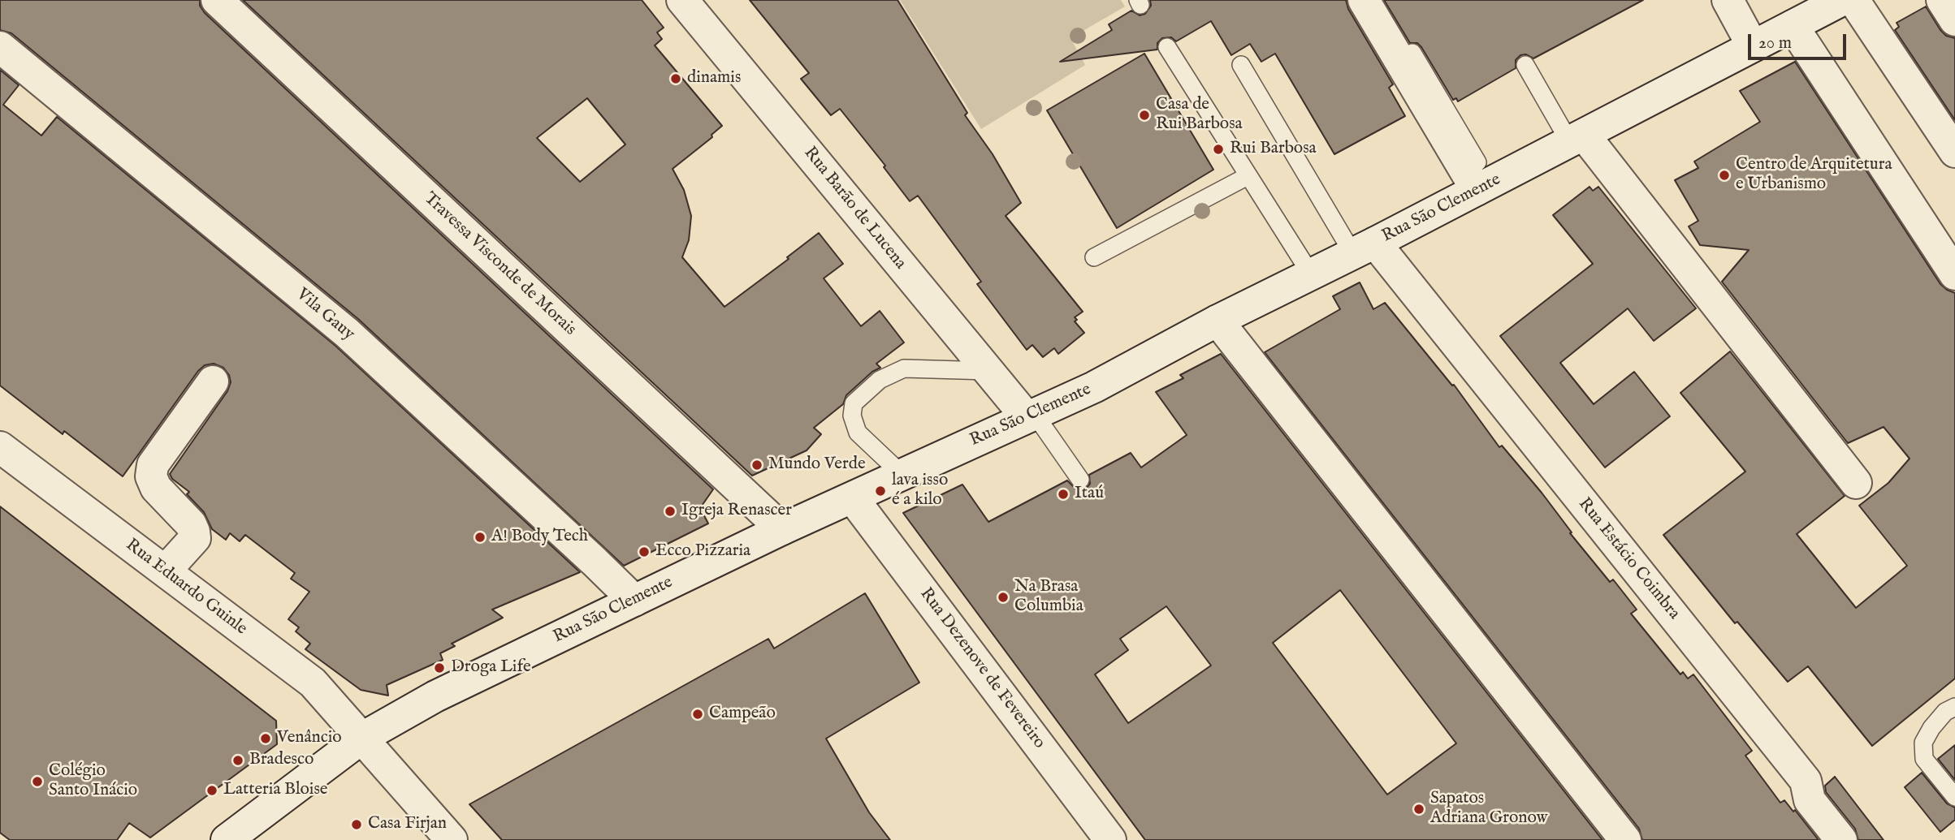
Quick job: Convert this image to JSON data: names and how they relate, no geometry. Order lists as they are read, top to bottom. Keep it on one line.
{"streets":{"street":["Rua Barão de Lucena","Rua São Clemente","Travessa Visconde de Morais","Vila Gauy","Rua Estácio Coimbra","Rua Eduardo Guinle","Rua Dezenove de Fevereiro"]},"crossings":[["Rua Barão de Lucena","Rua São Clemente"],["Rua São Clemente","Travessa Visconde de Morais"],["Rua São Clemente","Vila Gauy"],["Rua São Clemente","Rua Estácio Coimbra"],["Rua São Clemente","Rua Eduardo Guinle"],["Rua São Clemente","Rua Dezenove de Fevereiro"]],"places":["dinamis","Casa de Rui Barbosa","Rui Barbosa","Centro de Arquitetura e Urbanismo","Mundo Verde","lava isso é a kilo","Itaú","Igreja Renascer","A! Body Tech","Ecco Pizzaria","Na Brasa Columbia","Droga Life","Campeão","Venâncio","Bradesco","Colégio Santo Inácio","Latteria Bloise","Sapatos Adriana Gronow","Casa Firjan"],"scale_bar":"20 m"}
